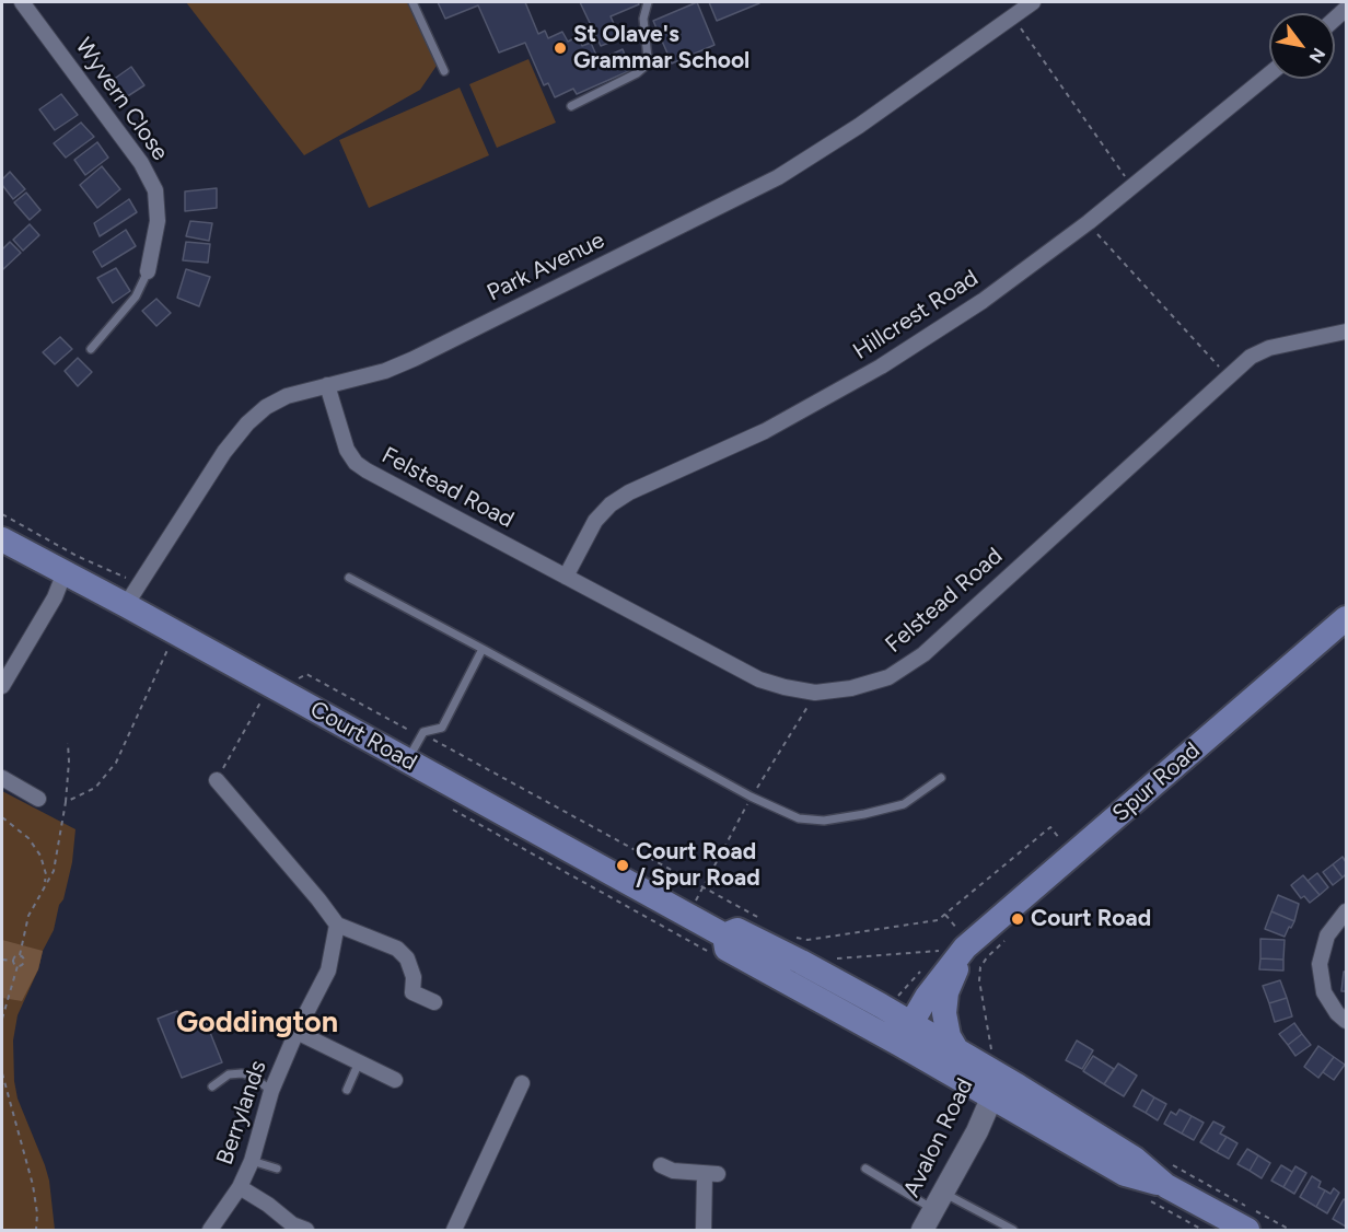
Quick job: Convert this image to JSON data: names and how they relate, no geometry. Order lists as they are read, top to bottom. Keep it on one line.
{"streets":{"main road":["Court Road","Spur Road"],"street":["Wyvern Close","Park Avenue","Hillcrest Road","Felstead Road","Berrylands","Avalon Road"]},"crossings":[["Park Avenue","Felstead Road"],["Park Avenue","Court Road"],["Hillcrest Road","Felstead Road"],["Court Road","Spur Road"],["Court Road","Avalon Road"]],"districts":["Goddington"],"places":["St Olave's Grammar School","Court Road / Spur Road","Court Road"],"north":"bottom right"}
